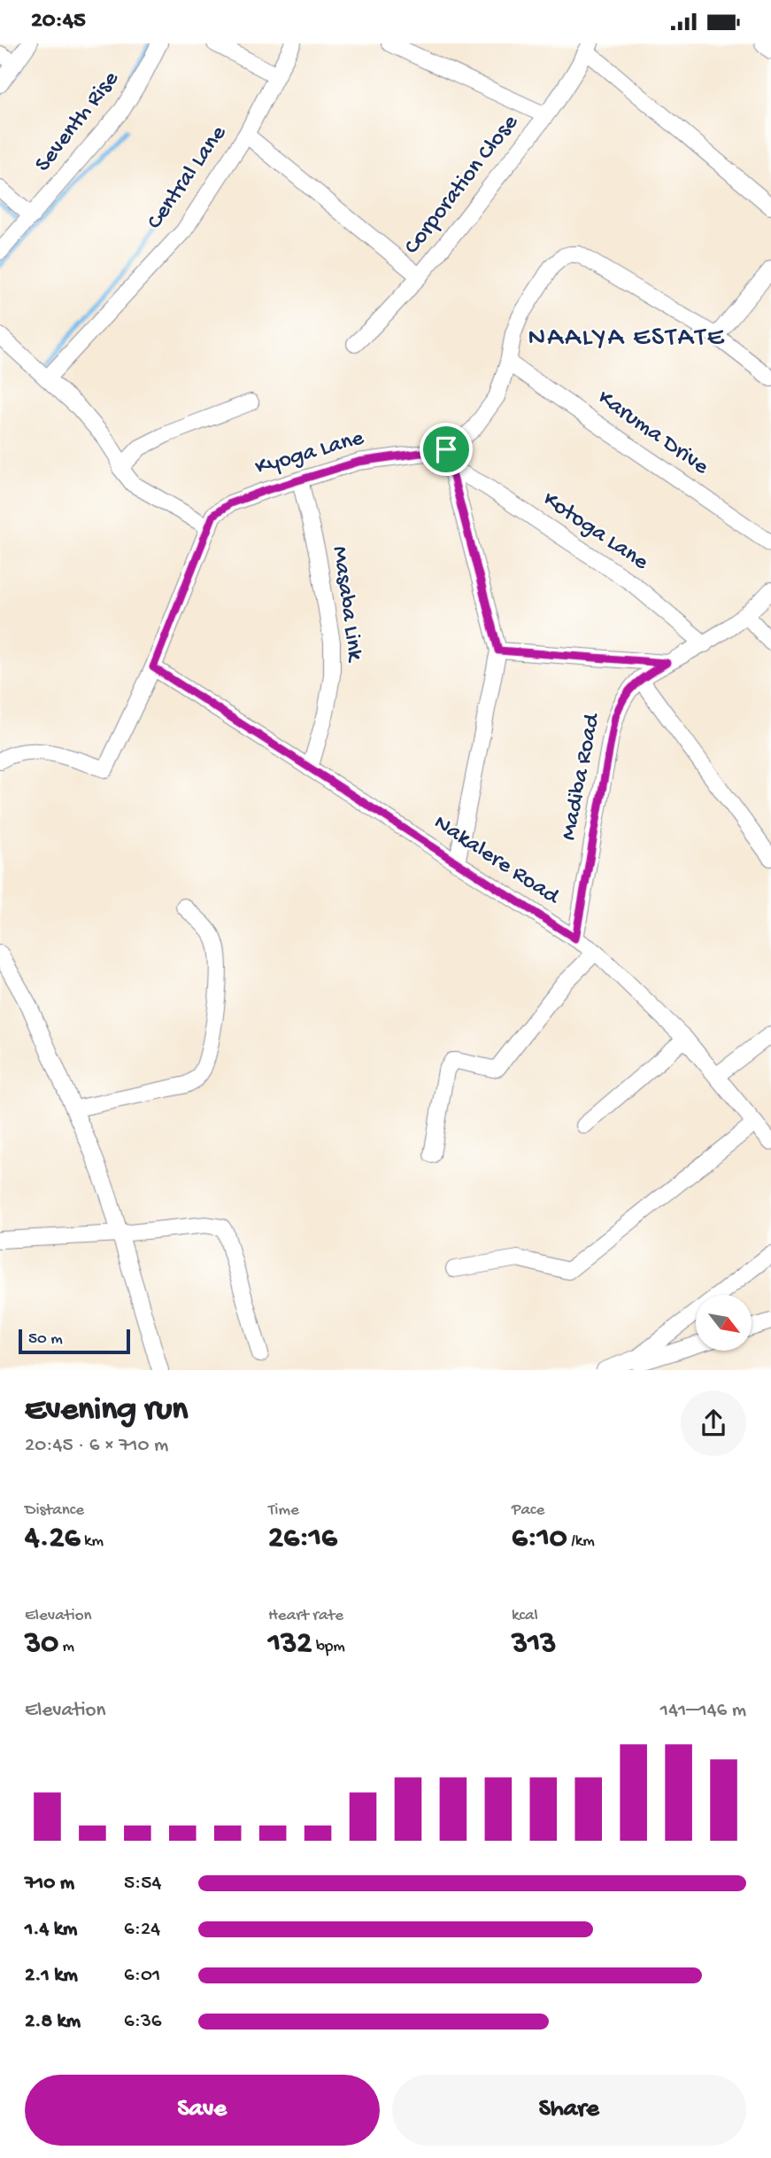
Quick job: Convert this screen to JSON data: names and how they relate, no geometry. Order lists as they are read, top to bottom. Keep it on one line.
{"streets":{"street":["Seventh Rise","Central Lane","Corporation Close","Karuma Drive","Kyoga Lane","Kotoga Lane","Masaba Link","Madiba Road","Nakalere Road"]},"crossings":[["Karuma Drive","Kyoga Lane"],["Kyoga Lane","Masaba Link"],["Kyoga Lane","Nakalere Road"],["Kotoga Lane","Madiba Road"],["Masaba Link","Nakalere Road"],["Madiba Road","Nakalere Road"]],"districts":["NAALYA ESTATE"],"scale_bar":"50 m","north":"bottom right","page":{"status":"20:45","scale":"50 m","heading":["Evening run","20:45 · 6 × 710 m"],"stats":[["Distance","4.26 km"],["Time","26:16"],["Pace","6:10 /km"],["Elevation","30 m"],["Heart rate","132 bpm"],["kcal","313"]],"chart":["Elevation","141–146 m"],"list":[{"name":"710 m","note":"5:54"},{"name":"1.4 km","note":"6:24"},{"name":"2.1 km","note":"6:01"},{"name":"2.8 km","note":"6:36"}],"buttons":["Save","Share"]}}
